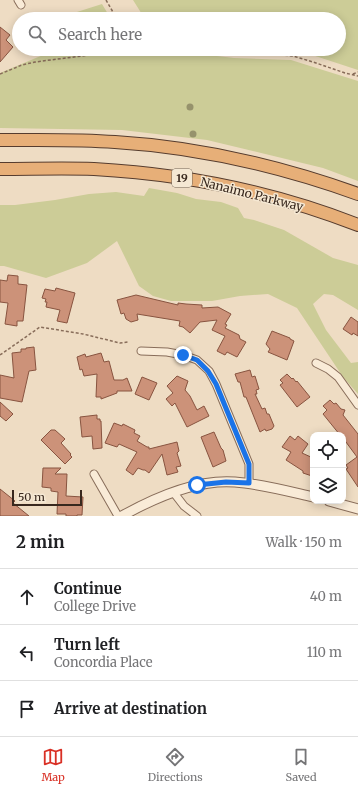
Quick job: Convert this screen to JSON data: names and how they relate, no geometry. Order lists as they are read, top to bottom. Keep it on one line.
{"streets":{"highway":["19","Nanaimo Parkway"]},"scale_bar":"50 m","page":{"search":"Search here","scale":"50 m","heading":["2 min","Walk · 150 m"],"list":[["Continue","College Drive","40 m"],["Turn left","Concordia Place","110 m"],"Arrive at destination"],"nav":["Map","Directions","Saved"]}}
